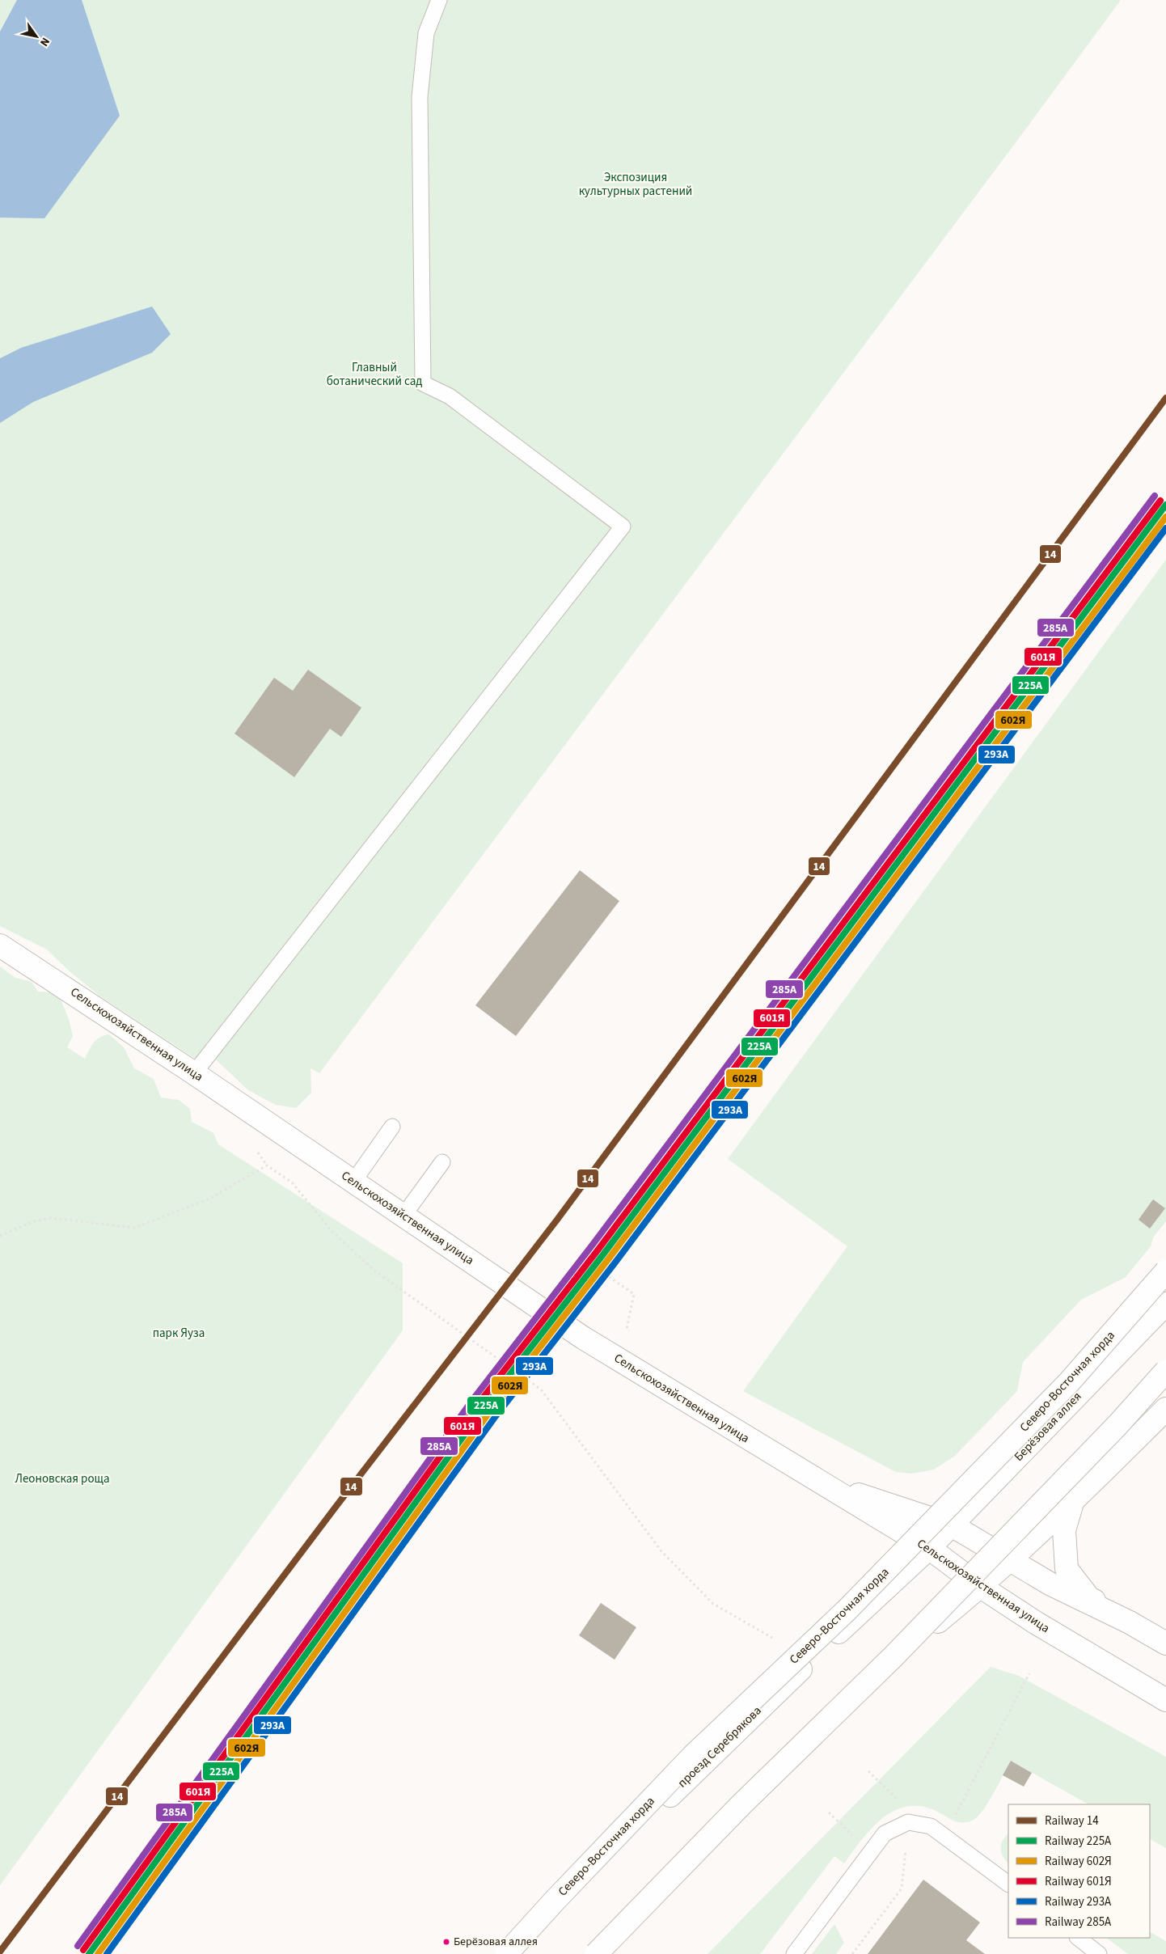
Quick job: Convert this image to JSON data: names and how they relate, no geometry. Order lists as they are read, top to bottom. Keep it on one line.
{"streets":{"main road":["Сельскохозяйственная улица","Северо-Восточная хорда","Берёзовая аллея","проезд Серебрякова"]},"crossings":[["Сельскохозяйственная улица","Берёзовая аллея"],["Сельскохозяйственная улица","проезд Серебрякова"],["Берёзовая аллея","проезд Серебрякова"]],"parks":["Экспозиция культурных растений","Главный ботанический сад","парк Яуза","Леоновская роща"],"places":["Берёзовая аллея"],"lines":["rail line 14","rail line 285А","rail line 601Я","rail line 225А","rail line 602Я","rail line 293А"],"legend":["Railway 14","Railway 225А","Railway 602Я","Railway 601Я","Railway 293А","Railway 285А"],"north":"bottom right"}
